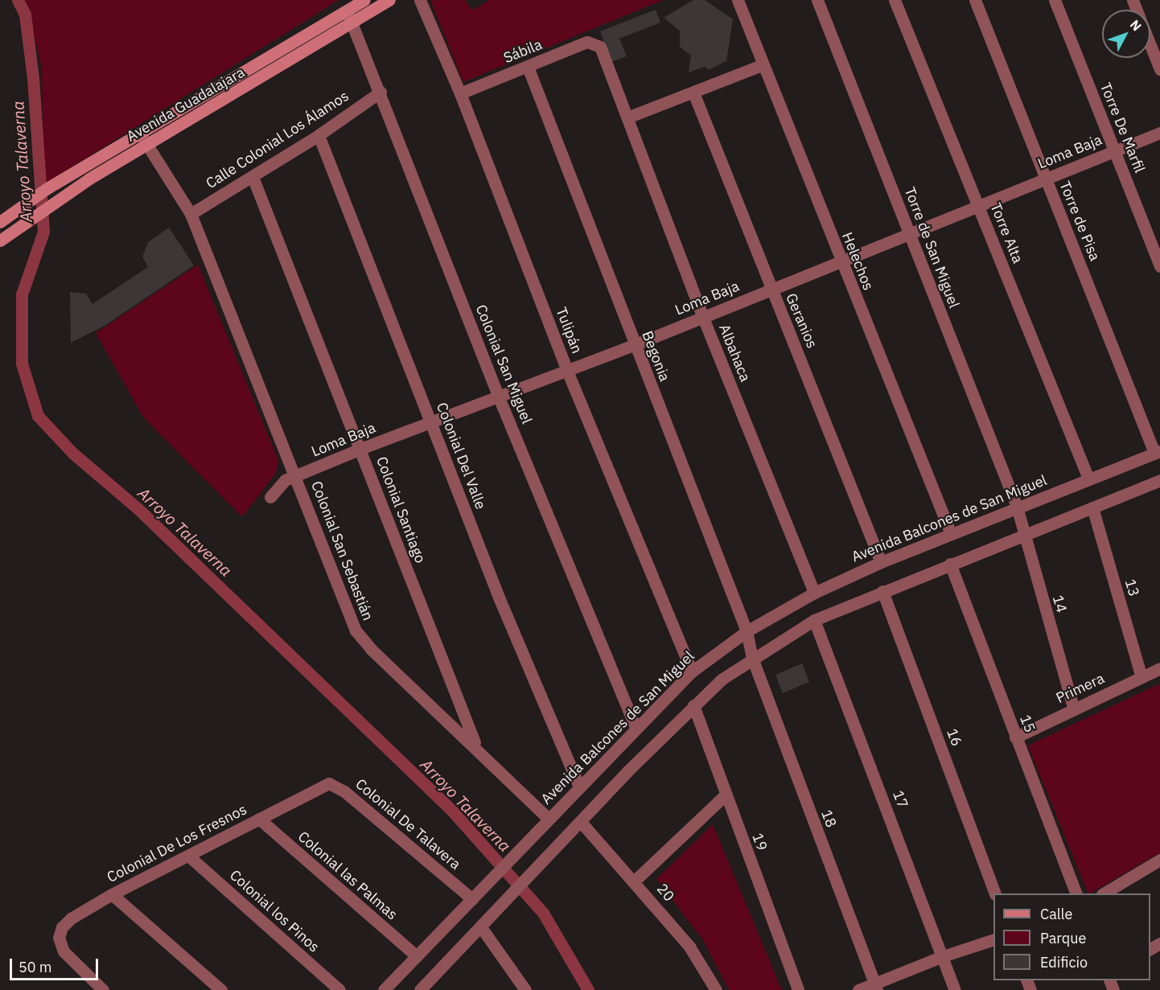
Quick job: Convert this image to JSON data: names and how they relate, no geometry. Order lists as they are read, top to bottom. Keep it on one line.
{"streets":{"main road":["Avenida Guadalajara"],"street":["Sábila","Torre De Marfil","Calle Colonial Los Álamos","Loma Baja","Torre de Pisa","Torre Alta","Torre de San Miguel","Helechos","Geranios","Tulipán","Albahaca","Begonia","Colonial San Miguel","Colonial Del Valle","Colonial Santiago","Avenida Balcones de San Miguel","Colonial San Sebastián","13","14","Primera","15","16","17","18","Colonial De Talavera","19","Colonial De Los Fresnos","Colonial las Palmas","20","Colonial los Pinos"]},"crossings":[["Sábila","Tulipán"],["Sábila","Albahaca"],["Sábila","Begonia"],["Avenida Guadalajara","Colonial San Miguel"],["Avenida Guadalajara","Colonial San Sebastián"],["Torre De Marfil","Loma Baja"],["Calle Colonial Los Álamos","Colonial San Miguel"],["Calle Colonial Los Álamos","Colonial Del Valle"],["Calle Colonial Los Álamos","Colonial Santiago"],["Calle Colonial Los Álamos","Colonial San Sebastián"],["Loma Baja","Torre de Pisa"],["Loma Baja","Torre Alta"],["Loma Baja","Torre de San Miguel"],["Loma Baja","Helechos"],["Loma Baja","Geranios"],["Loma Baja","Tulipán"],["Loma Baja","Albahaca"],["Loma Baja","Begonia"],["Loma Baja","Colonial San Miguel"],["Loma Baja","Colonial Del Valle"],["Loma Baja","Colonial Santiago"],["Loma Baja","Colonial San Sebastián"],["Torre de Pisa","Avenida Balcones de San Miguel"],["Torre Alta","Avenida Balcones de San Miguel"],["Torre de San Miguel","Avenida Balcones de San Miguel"],["Torre de San Miguel","14"],["Helechos","Avenida Balcones de San Miguel"],["Geranios","Avenida Balcones de San Miguel"],["Tulipán","Avenida Balcones de San Miguel"],["Albahaca","Avenida Balcones de San Miguel"],["Begonia","Avenida Balcones de San Miguel"],["Begonia","18"],["Colonial San Miguel","Avenida Balcones de San Miguel"],["Colonial Del Valle","Avenida Balcones de San Miguel"],["Colonial Santiago","Colonial San Sebastián"],["Avenida Balcones de San Miguel","Colonial San Sebastián"],["Avenida Balcones de San Miguel","14"],["Avenida Balcones de San Miguel","Colonial De Talavera"],["Avenida Balcones de San Miguel","Colonial las Palmas"],["13","Primera"],["14","Primera"],["Primera","15"],["Colonial De Talavera","Colonial De Los Fresnos"],["Colonial De Los Fresnos","Colonial las Palmas"],["Colonial De Los Fresnos","Colonial los Pinos"]],"water":["Arroyo Talaverna"],"legend":["Calle","Parque","Edificio"],"scale_bar":"50 m","north":"top right"}
